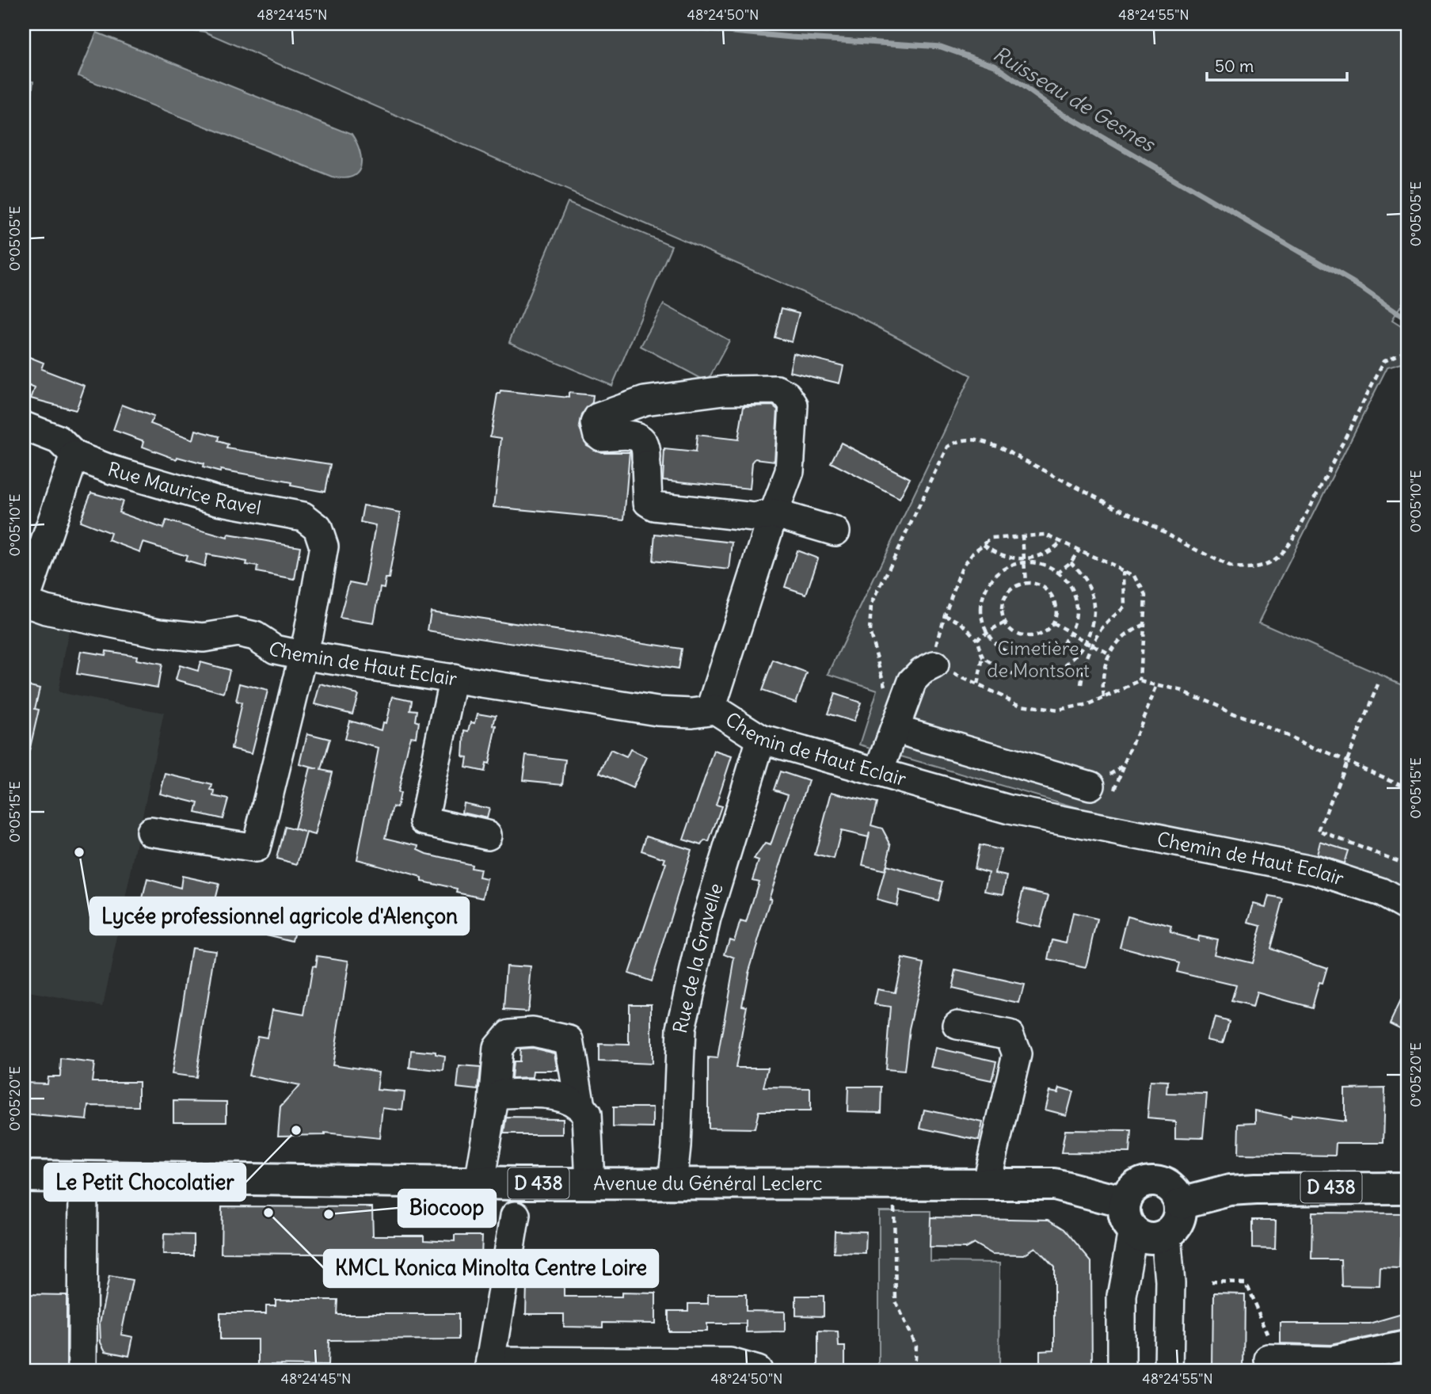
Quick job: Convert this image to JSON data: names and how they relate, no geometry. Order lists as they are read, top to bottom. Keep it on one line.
{"streets":{"main road":["D 438","Avenue du Général Leclerc"],"street":["Rue Maurice Ravel","Chemin de Haut Eclair","Rue de la Gravelle"]},"crossings":[["Rue Maurice Ravel","Chemin de Haut Eclair"],["Chemin de Haut Eclair","Rue de la Gravelle"],["Rue de la Gravelle","Avenue du Général Leclerc"],["D 438","Avenue du Général Leclerc"]],"water":["Ruisseau de Gesnes"],"parks":["Cimetière de Montsort"],"places":["Lycée professionnel agricole d'Alençon","Le Petit Chocolatier","KMCL Konica Minolta Centre Loire","Biocoop"],"scale_bar":"50 m","coordinates":["48°24'45\"N","48°24'50\"N","48°24'55\"N","0°05'05\"E","0°05'10\"E","0°05'15\"E","0°05'20\"E"]}
